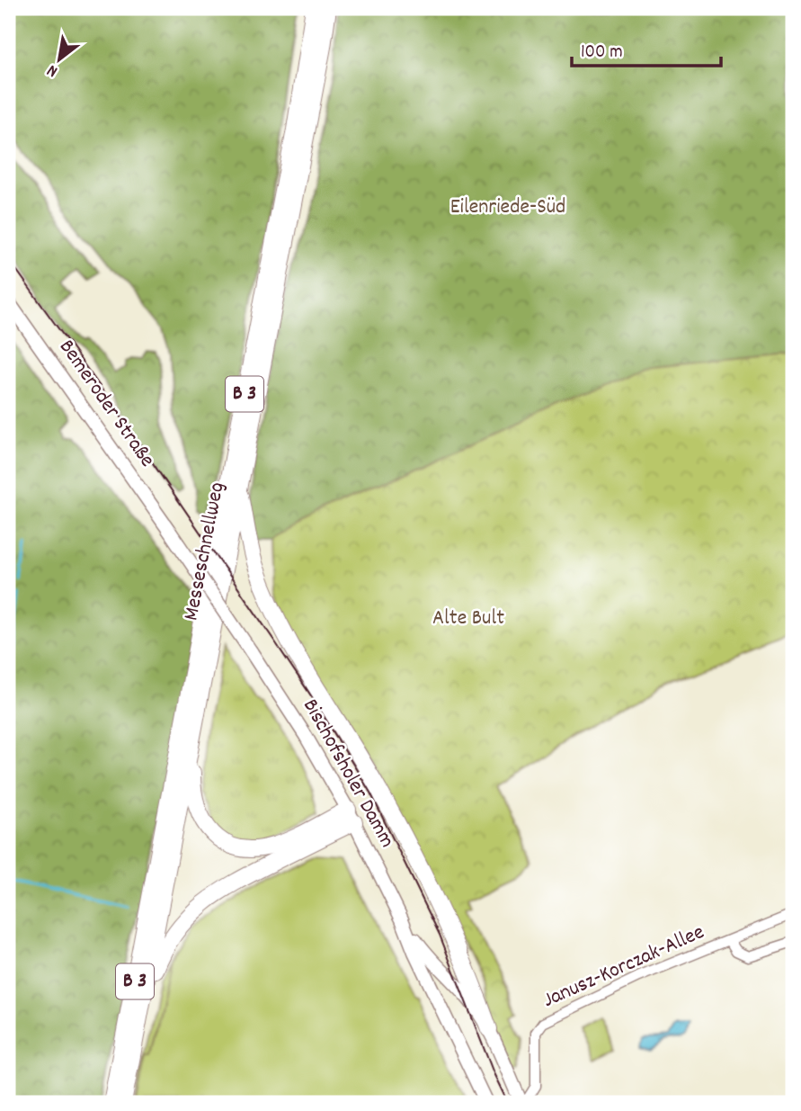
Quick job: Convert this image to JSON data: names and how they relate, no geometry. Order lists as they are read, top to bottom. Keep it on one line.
{"streets":{"highway":["B 3","Messeschnellweg"],"main road":["Bemeroder Straße","Bischofsholer Damm"],"street":["Janusz-Korczak-Allee"]},"crossings":[["Bemeroder Straße","Bischofsholer Damm"],["Bischofsholer Damm","Janusz-Korczak-Allee"]],"parks":["Eilenriede-Süd","Alte Bult"],"scale_bar":"100 m","north":"bottom left"}
